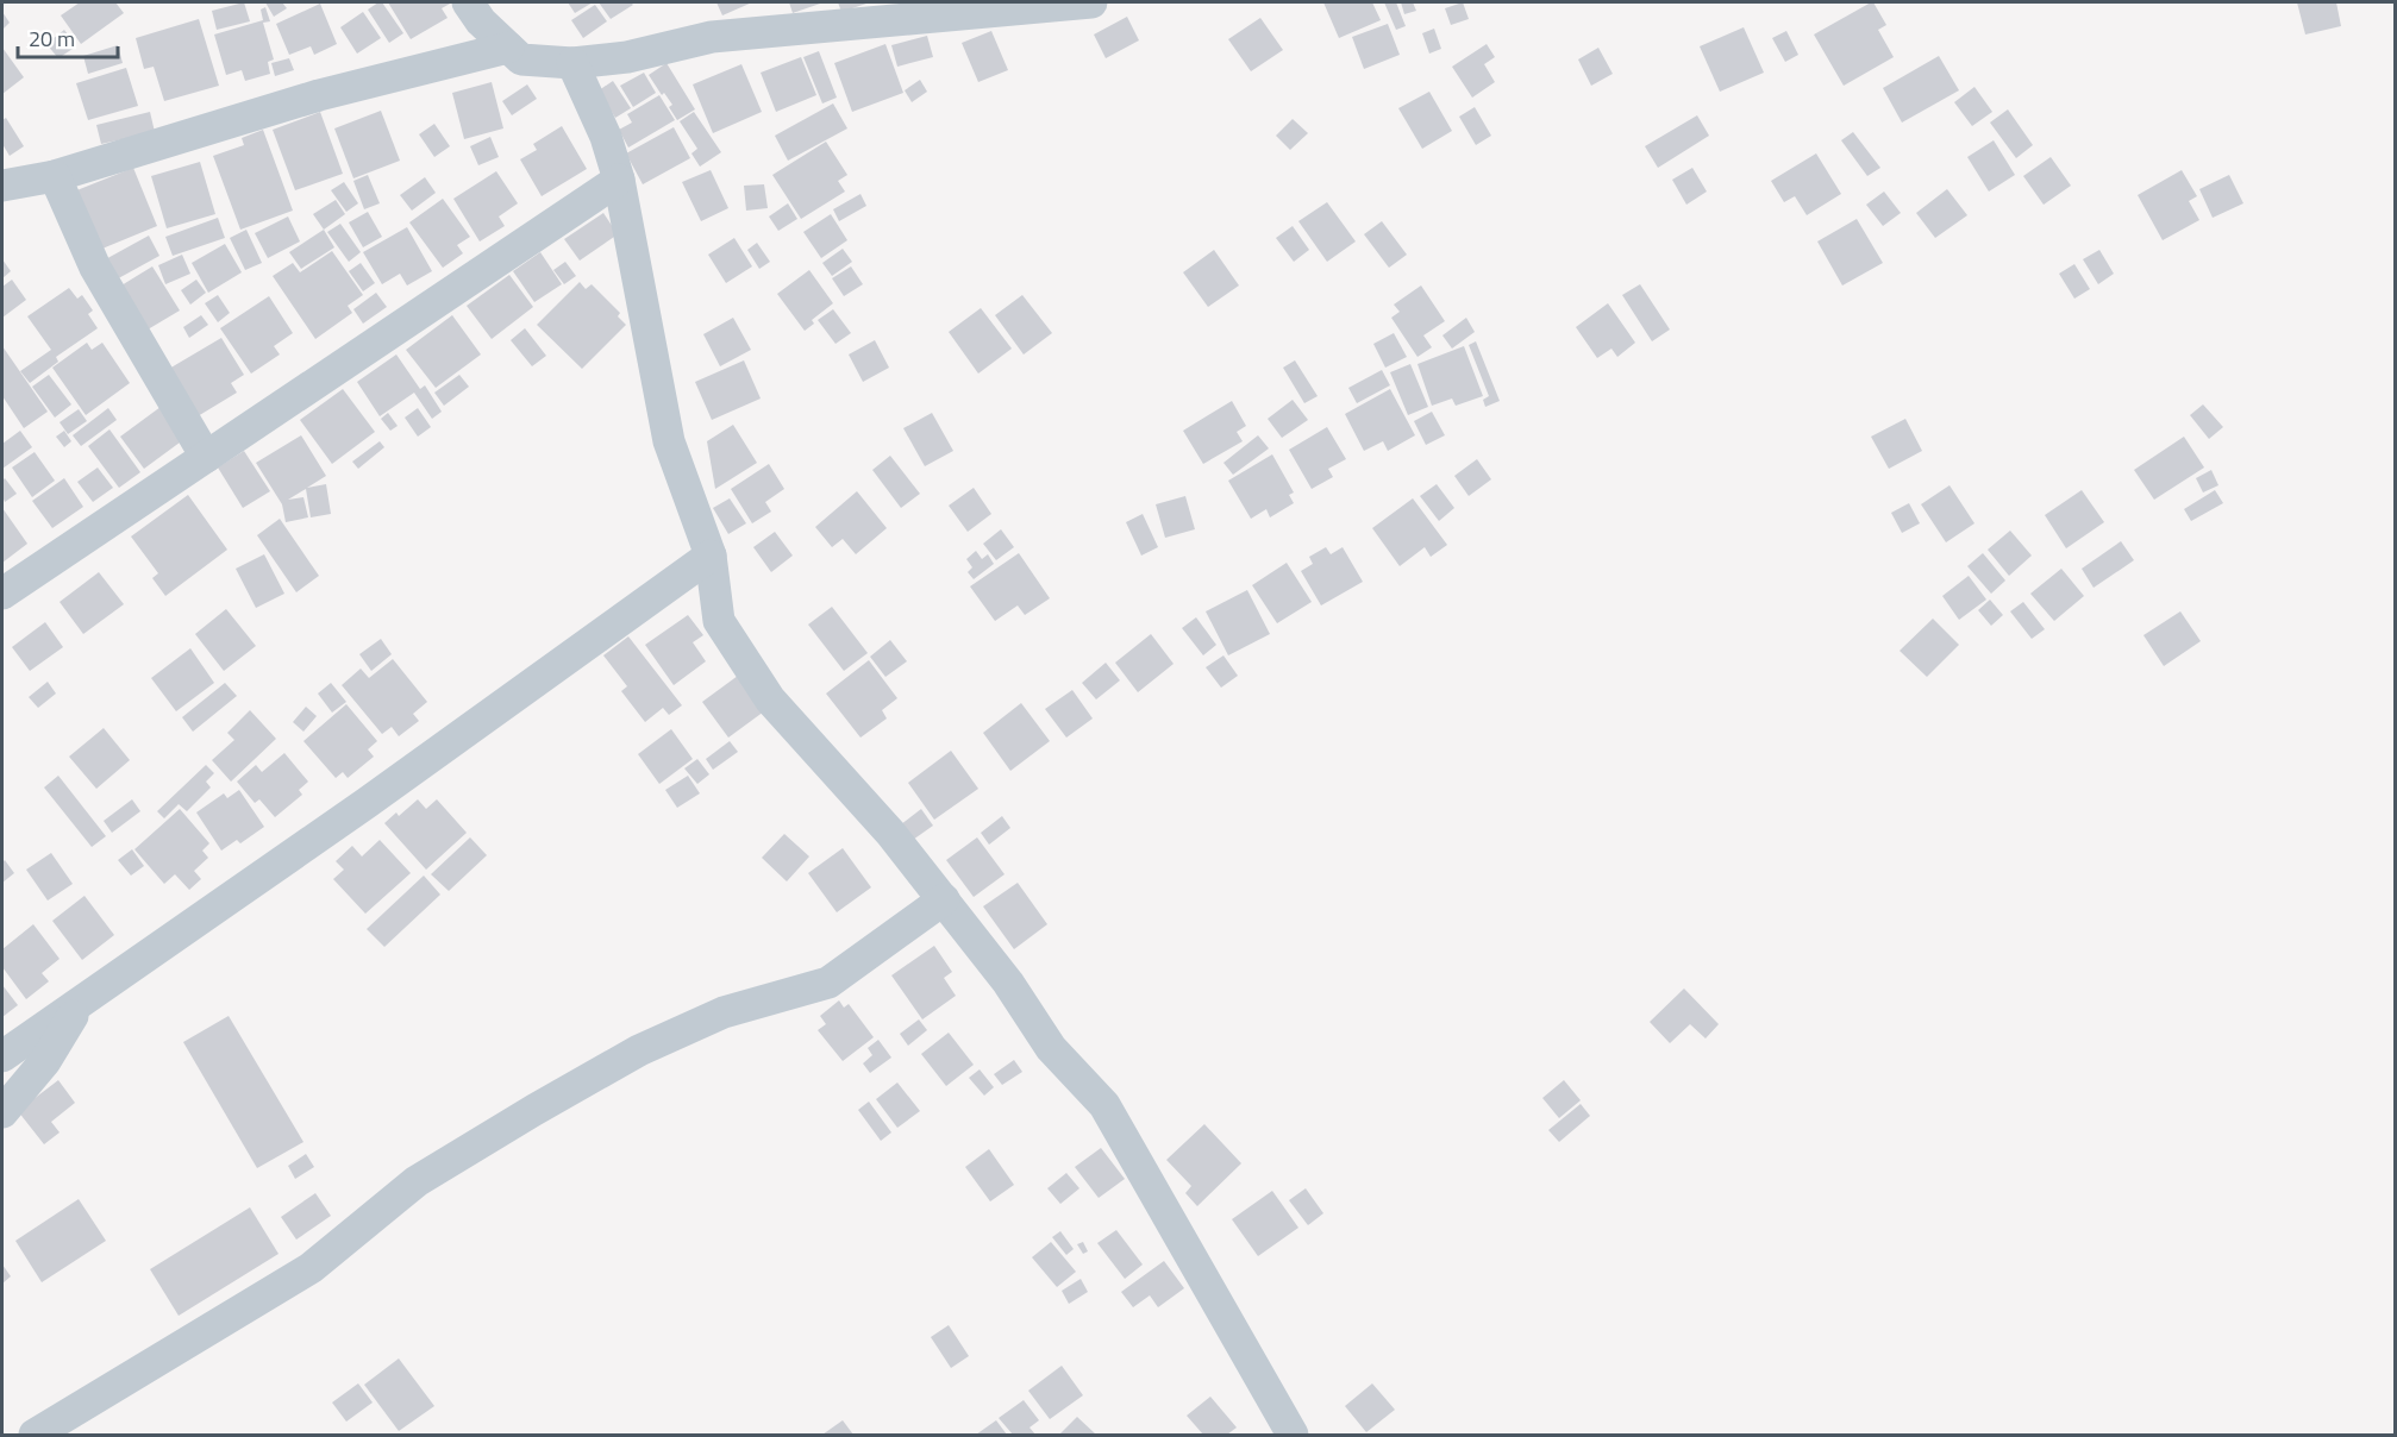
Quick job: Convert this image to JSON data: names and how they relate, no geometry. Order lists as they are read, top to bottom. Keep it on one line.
{"scale_bar":"20 m"}
